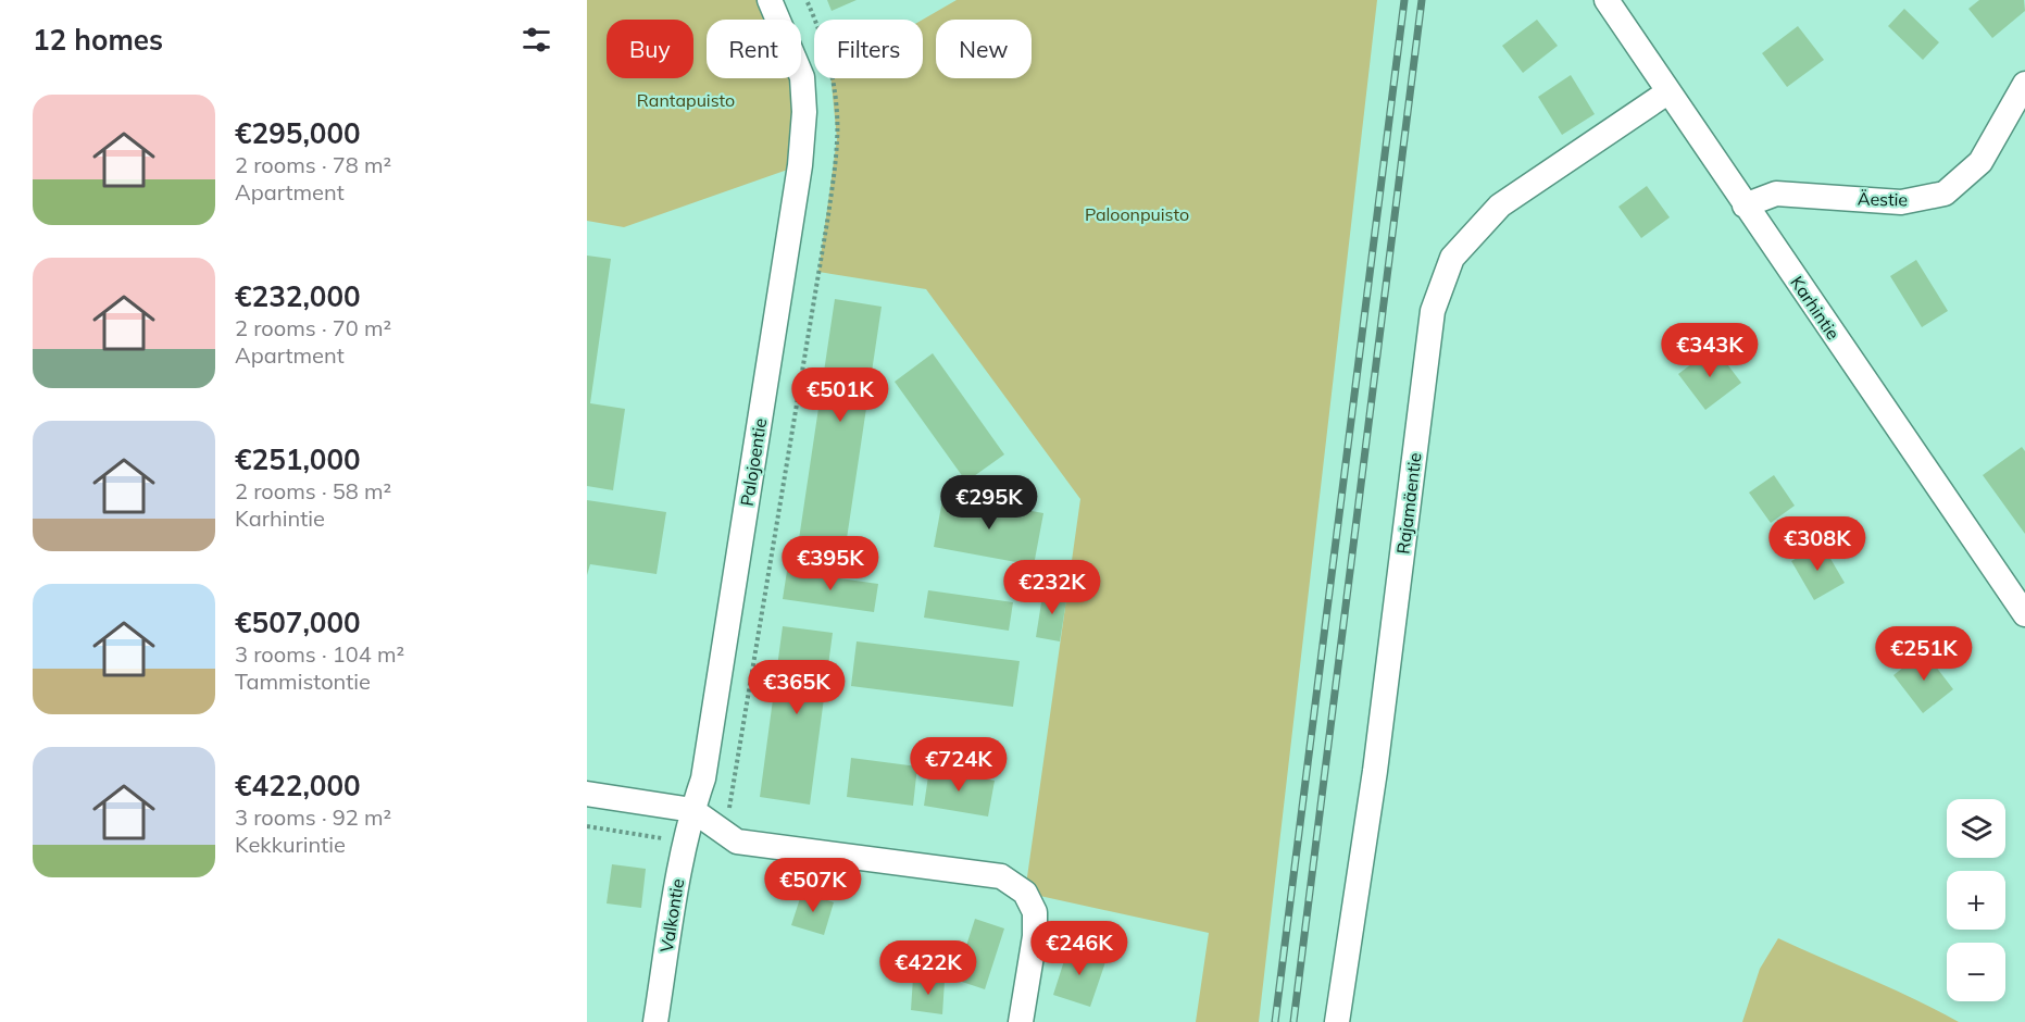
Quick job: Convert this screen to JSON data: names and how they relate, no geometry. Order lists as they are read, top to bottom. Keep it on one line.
{"streets":{"street":["Äestie","Karhintie","Palojoentie","Rajamäentie","Valkontie"]},"crossings":[["Äestie","Karhintie"],["Karhintie","Rajamäentie"],["Palojoentie","Valkontie"]],"parks":["Rantapuisto","Paloonpuisto"],"page":{"heading":"12 homes","chip":["Buy","Rent","Filters","New"],"list":[{"name":"€295,000","note":"2 rooms · 78 m² · Apartment"},{"name":"€232,000","note":"2 rooms · 70 m² · Apartment"},{"name":"€251,000","note":"2 rooms · 58 m² · Karhintie"},{"name":"€507,000","note":"3 rooms · 104 m² · Tammistontie"},{"name":"€422,000","note":"3 rooms · 92 m² · Kekkurintie"}],"price":["€343K","€501K","€295K","€308K","€395K","€232K","€251K","€365K","€724K","€507K","€246K","€422K"],"map_buttons":["+","−"]}}
